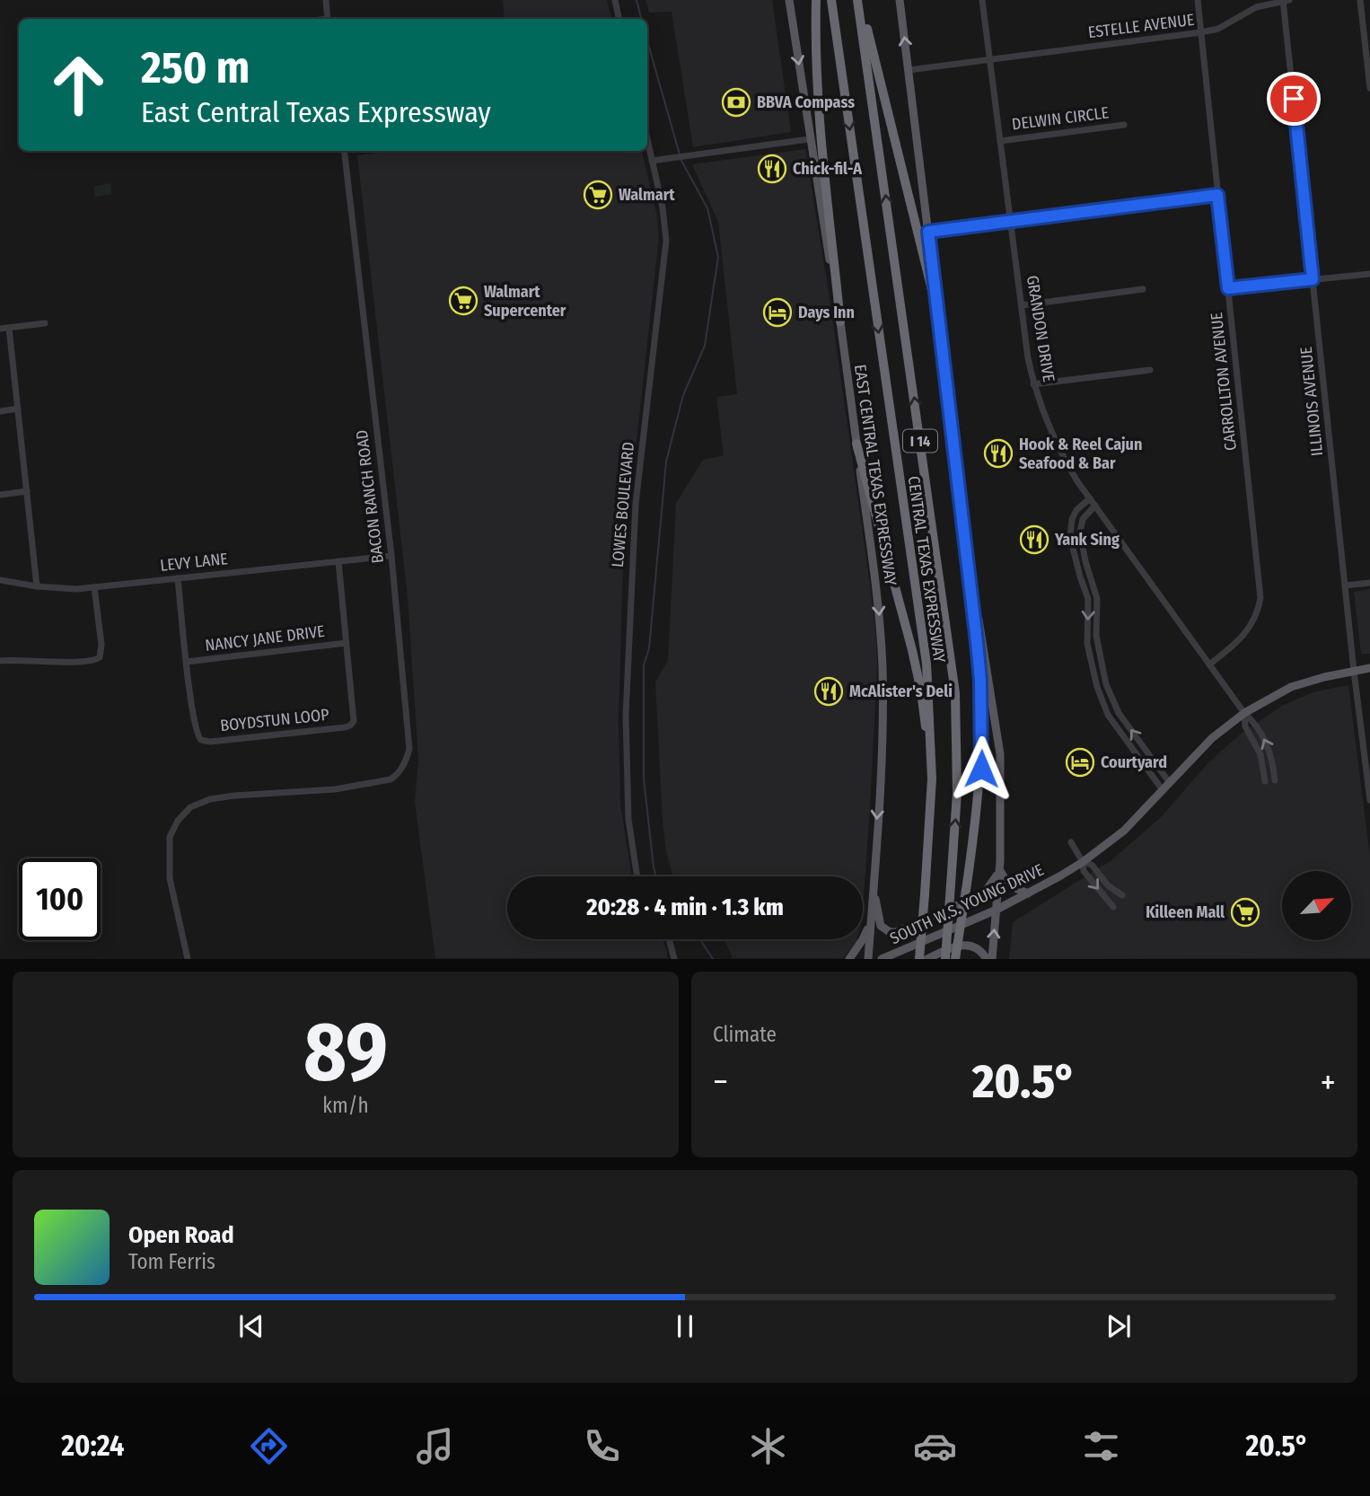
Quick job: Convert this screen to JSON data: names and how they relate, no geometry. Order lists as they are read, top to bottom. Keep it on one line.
{"streets":{"highway":["I 14","CENTRAL TEXAS EXPRESSWAY"],"main road":["EAST CENTRAL TEXAS EXPRESSWAY","SOUTH W.S. YOUNG DRIVE"],"street":["ESTELLE AVENUE","DELWIN CIRCLE","GRANDON DRIVE","CARROLLTON AVENUE","ILLINOIS AVENUE","BACON RANCH ROAD","LOWES BOULEVARD","LEVY LANE","NANCY JANE DRIVE","BOYDSTUN LOOP"]},"crossings":[["ESTELLE AVENUE","GRANDON DRIVE"],["ESTELLE AVENUE","CARROLLTON AVENUE"],["ESTELLE AVENUE","ILLINOIS AVENUE"],["DELWIN CIRCLE","GRANDON DRIVE"],["GRANDON DRIVE","CARROLLTON AVENUE"],["GRANDON DRIVE","SOUTH W.S. YOUNG DRIVE"],["ILLINOIS AVENUE","SOUTH W.S. YOUNG DRIVE"],["BACON RANCH ROAD","LEVY LANE"],["LEVY LANE","BOYDSTUN LOOP"],["NANCY JANE DRIVE","BOYDSTUN LOOP"]],"one_way":["EAST CENTRAL TEXAS EXPRESSWAY"],"places":{"bank":["BBVA Compass"],"restaurant":["Chick-fil-A","Hook & Reel Cajun Seafood & Bar","Yank Sing","McAlister's Deli"],"supermarket":["Walmart","Walmart Supercenter","Killeen Mall"],"hotel":["Days Inn","Courtyard"]},"north":"top right","page":{"turn":["250 m","East Central Texas Expressway"],"limit":"100","trip":"20:28 · 4 min · 1.3 km","tile":[["89","km/h"],"Climate"],"heat":["−","20.5°","+"],"song":["Open Road","Tom Ferris"],"tabs":["20:24","20.5°"]}}
